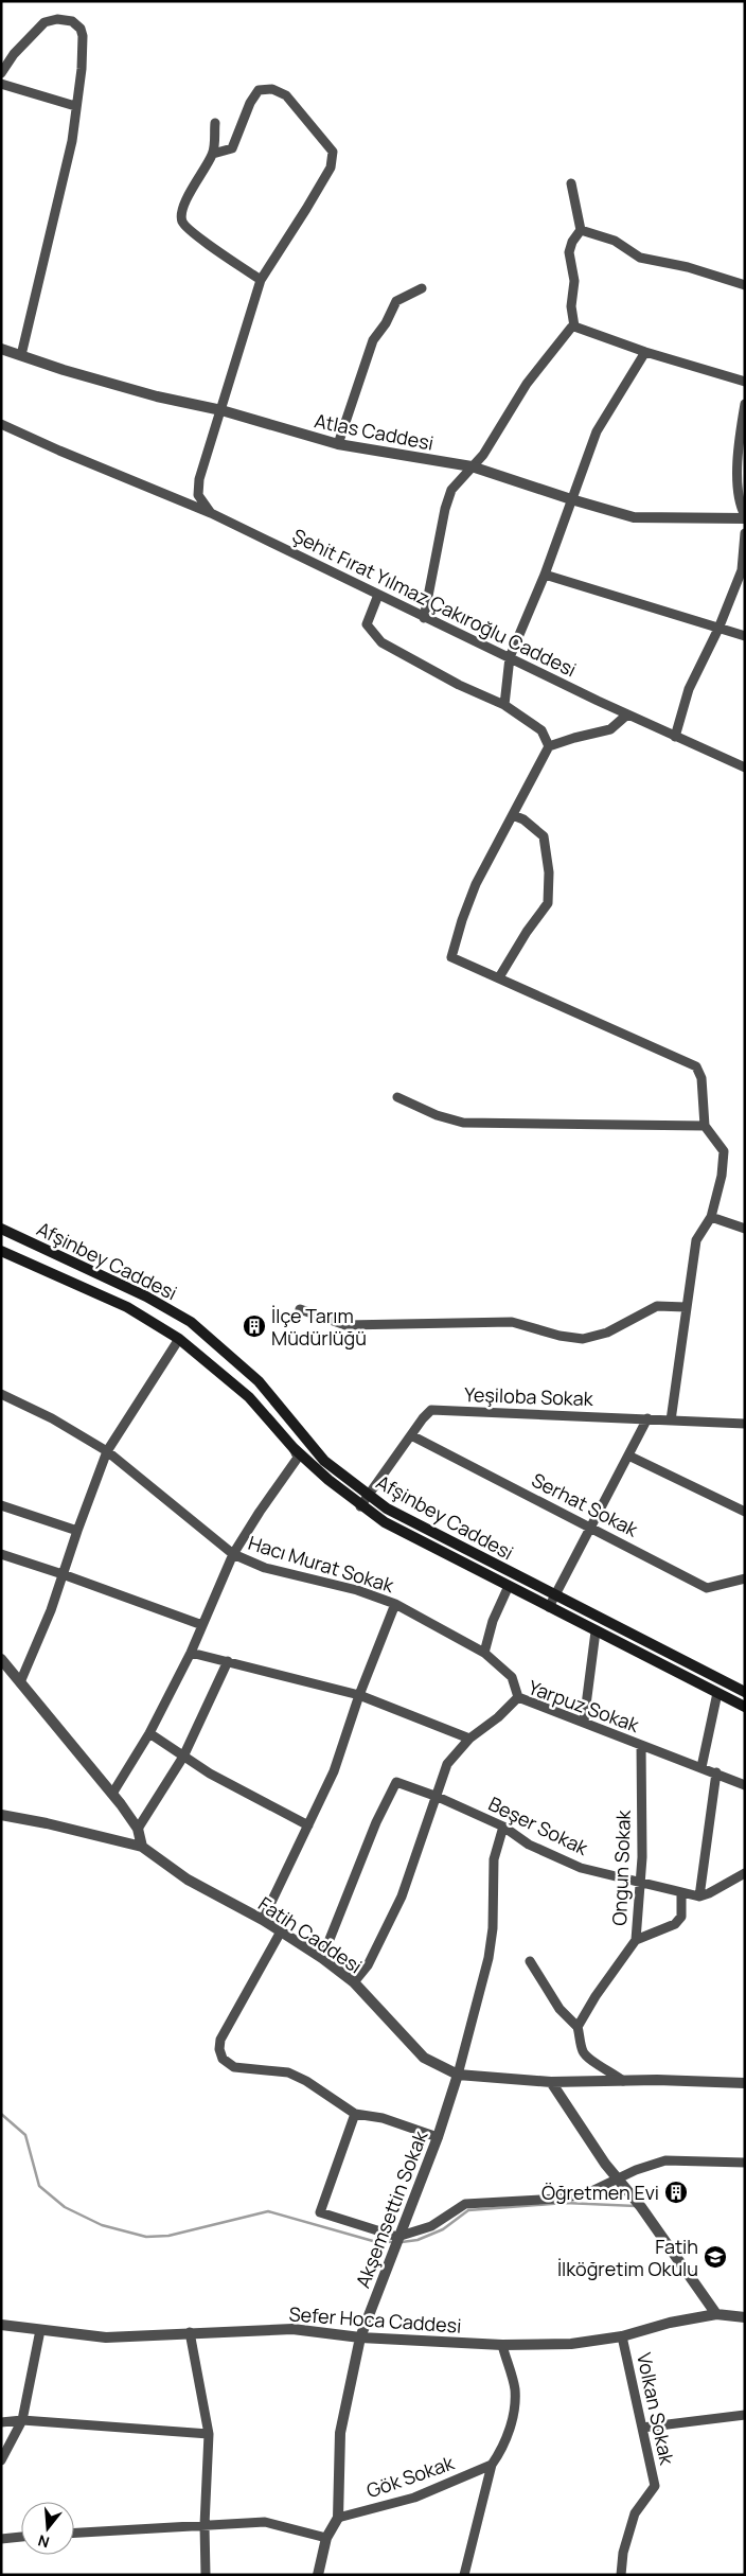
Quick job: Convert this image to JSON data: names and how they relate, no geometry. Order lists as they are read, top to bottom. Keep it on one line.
{"streets":{"main road":["Afşinbey Caddesi"],"street":["Atlas Caddesi","Şehit Fırat Yılmaz Çakıroğlu Caddesi","Yeşiloba Sokak","Serhat Sokak","Hacı Murat Sokak","Yarpuz Sokak","Beşer Sokak","Ongun Sokak","Fatih Caddesi","Akşemsettin Sokak","Sefer Hoca Caddesi","Volkan Sokak","Gök Sokak"]},"crossings":[["Afşinbey Caddesi","Yeşiloba Sokak"],["Yeşiloba Sokak","Serhat Sokak"],["Hacı Murat Sokak","Yarpuz Sokak"],["Yarpuz Sokak","Beşer Sokak"],["Yarpuz Sokak","Ongun Sokak"],["Yarpuz Sokak","Fatih Caddesi"],["Beşer Sokak","Ongun Sokak"],["Beşer Sokak","Fatih Caddesi"],["Fatih Caddesi","Akşemsettin Sokak"],["Akşemsettin Sokak","Sefer Hoca Caddesi"],["Akşemsettin Sokak","Gök Sokak"],["Sefer Hoca Caddesi","Volkan Sokak"]],"places":{"building":["İlçe Tarım Müdürlüğü","Öğretmen Evi"],"school or university":["Fatih İlköğretim Okulu"]},"north":"bottom"}
